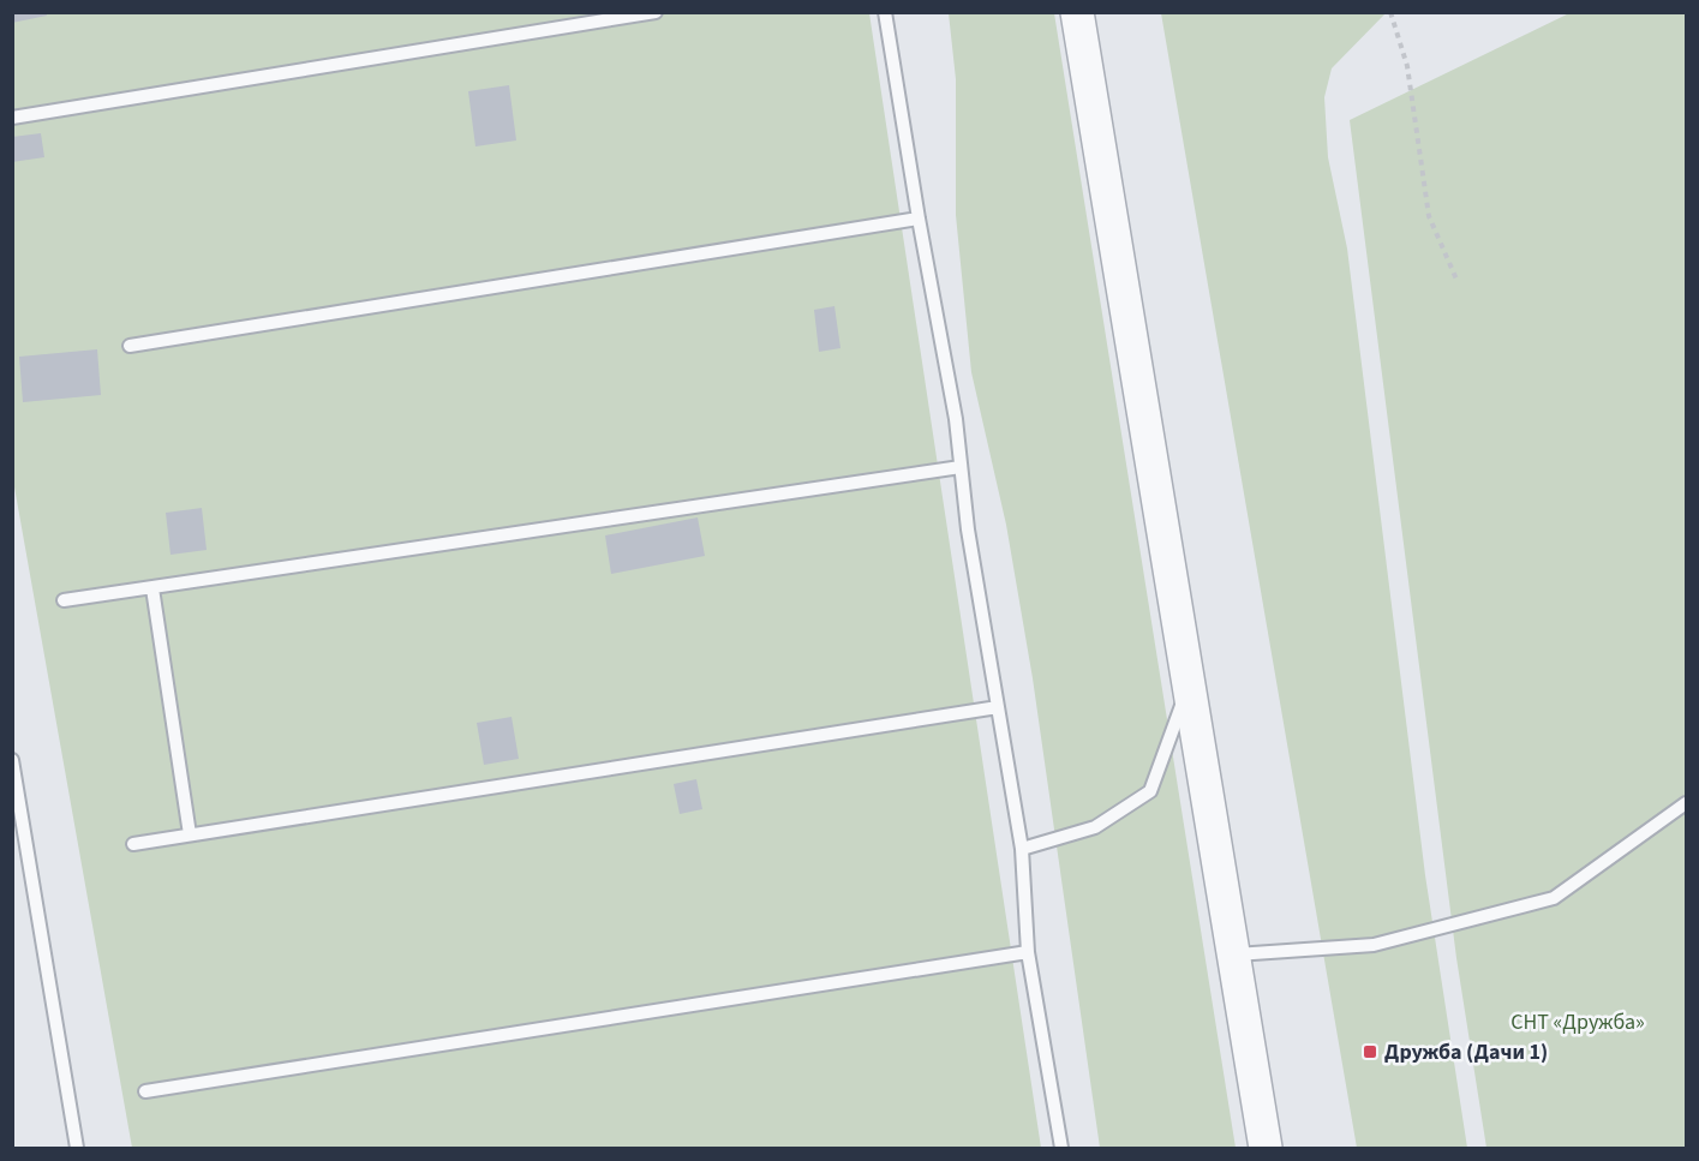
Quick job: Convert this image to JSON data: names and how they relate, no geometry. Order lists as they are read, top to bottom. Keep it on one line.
{"parks":["СНТ «Дружба»"],"places":{"transit":["Дружба (Дачи 1)"]}}
